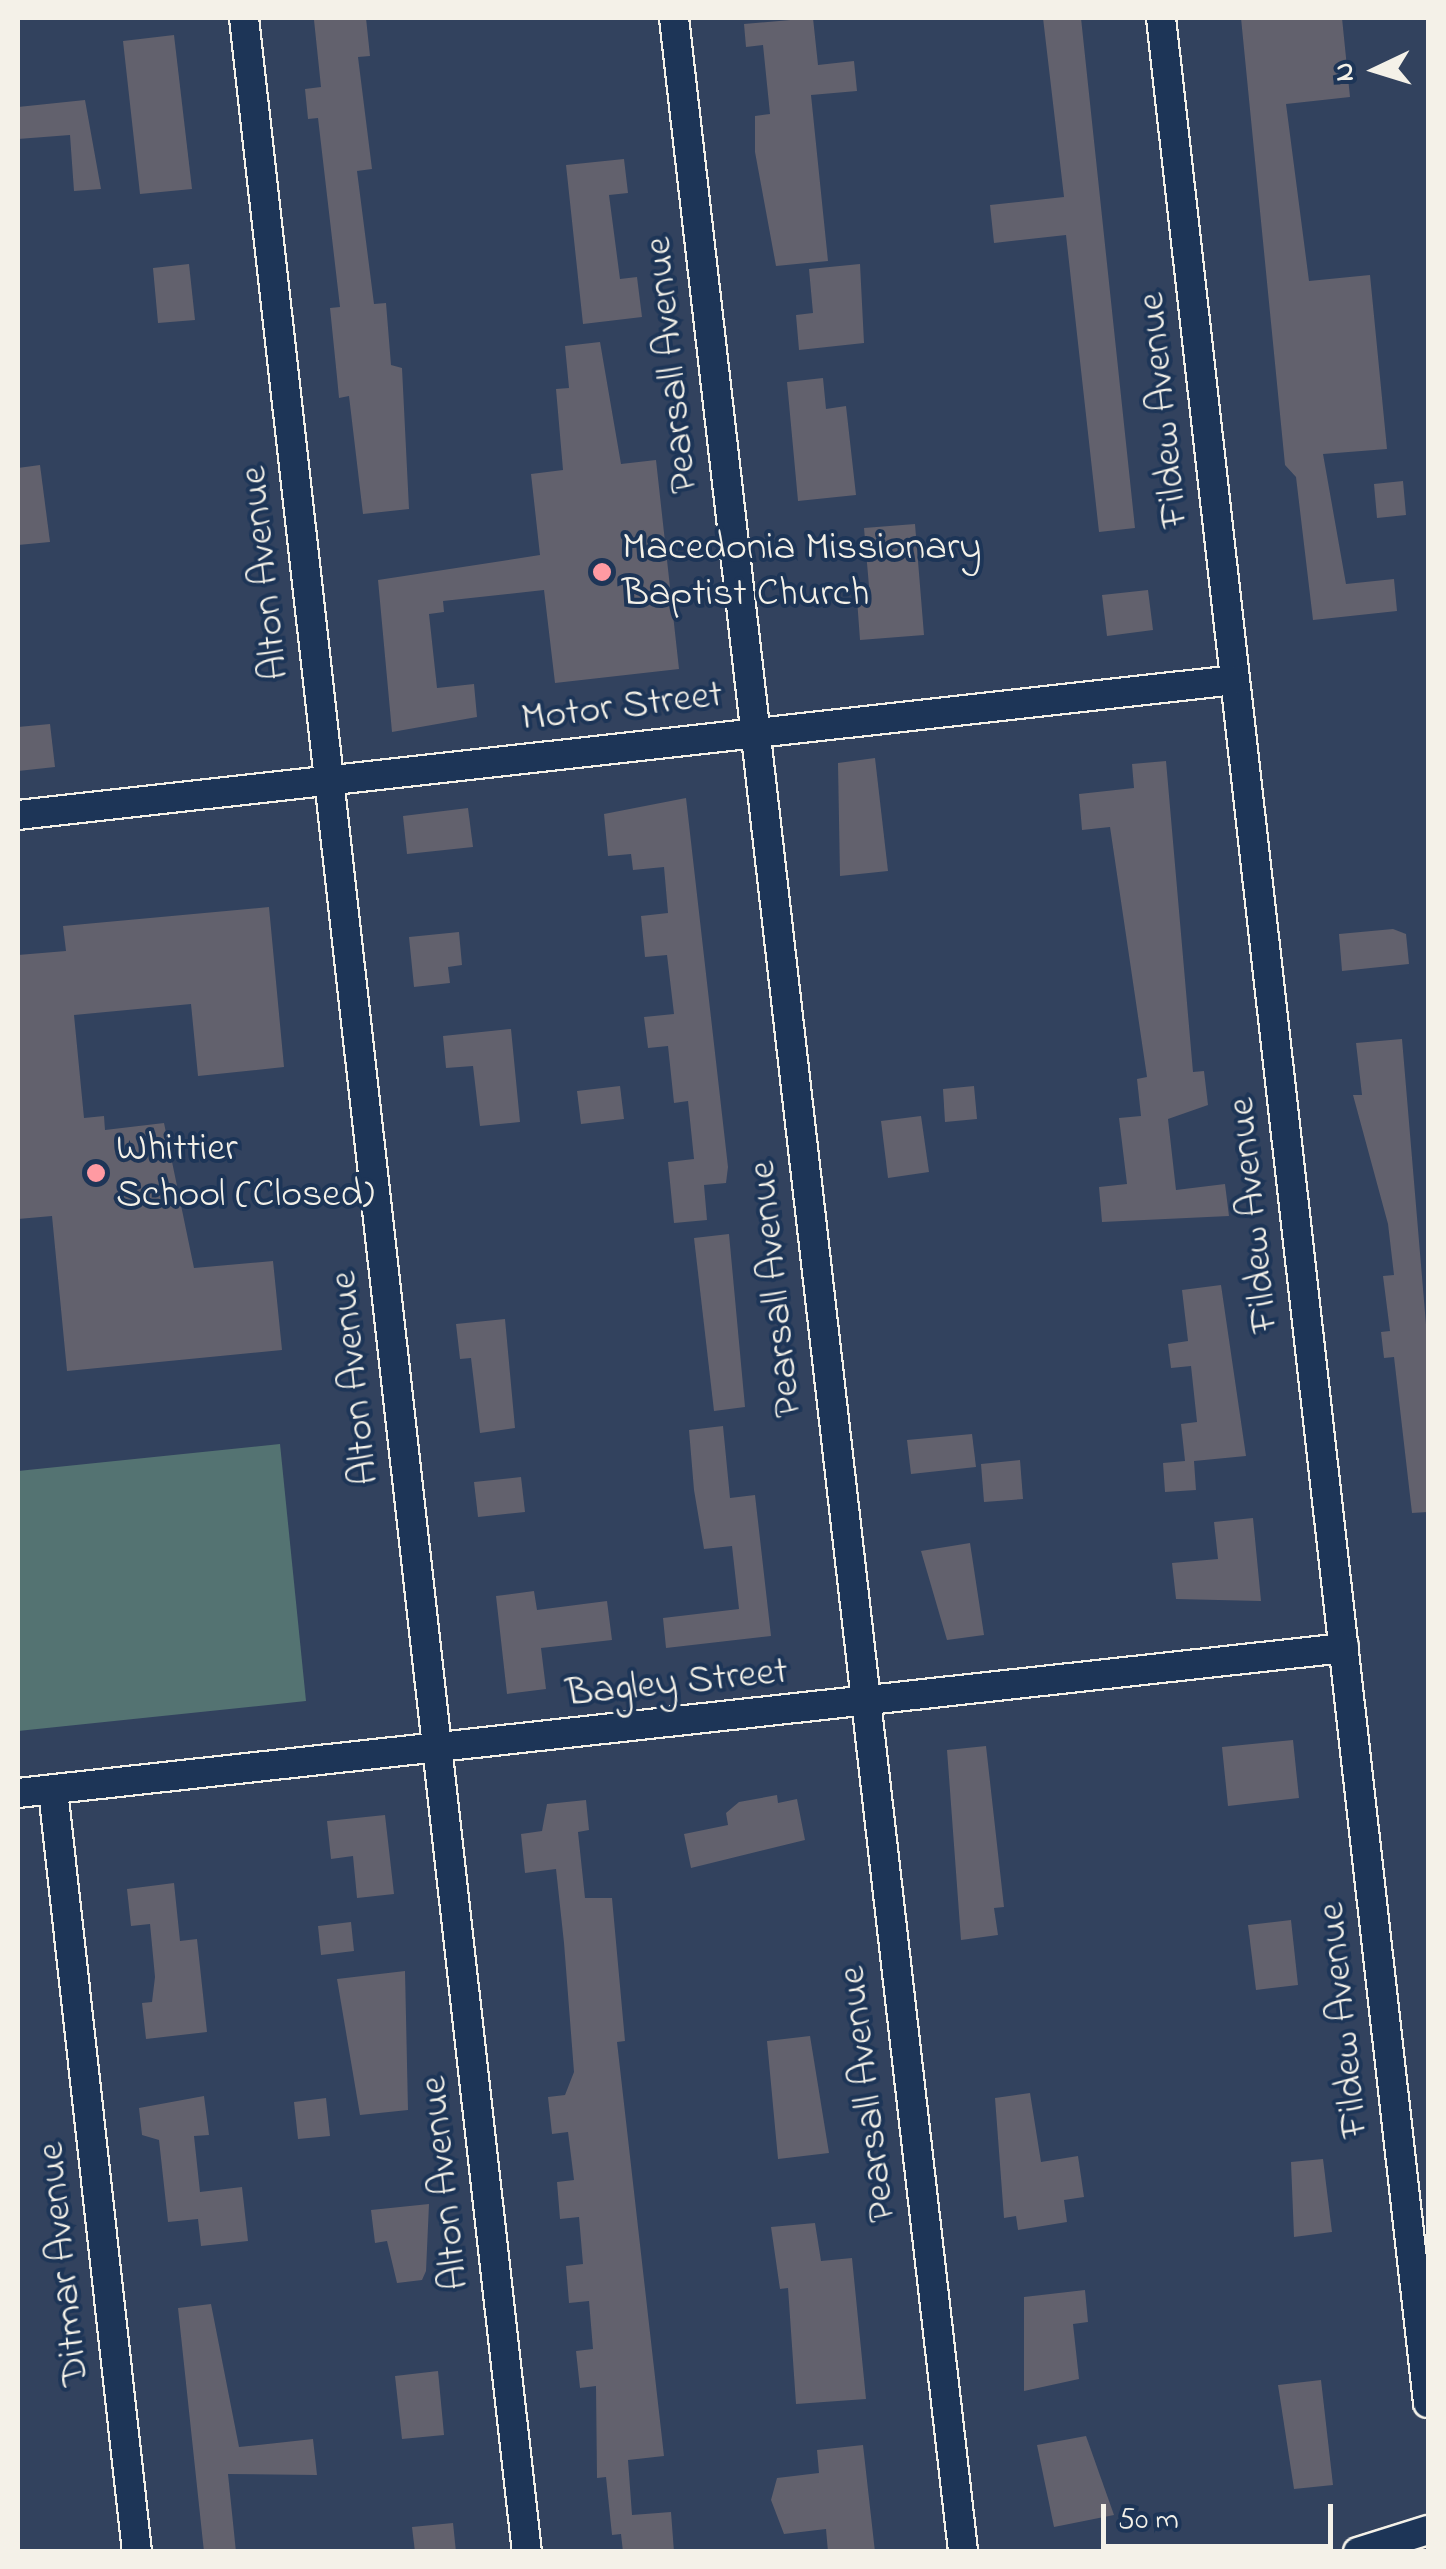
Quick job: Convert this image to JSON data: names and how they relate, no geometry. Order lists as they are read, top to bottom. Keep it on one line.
{"streets":{"street":["Pearsall Avenue","Fildew Avenue","Alton Avenue","Motor Street","Bagley Street","Ditmar Avenue"]},"crossings":[["Pearsall Avenue","Motor Street"],["Pearsall Avenue","Bagley Street"],["Fildew Avenue","Motor Street"],["Fildew Avenue","Bagley Street"],["Alton Avenue","Motor Street"],["Alton Avenue","Bagley Street"],["Bagley Street","Ditmar Avenue"]],"places":["Macedonia Missionary Baptist Church","Whittier School (Closed)"],"scale_bar":"50 m","north":"left"}
